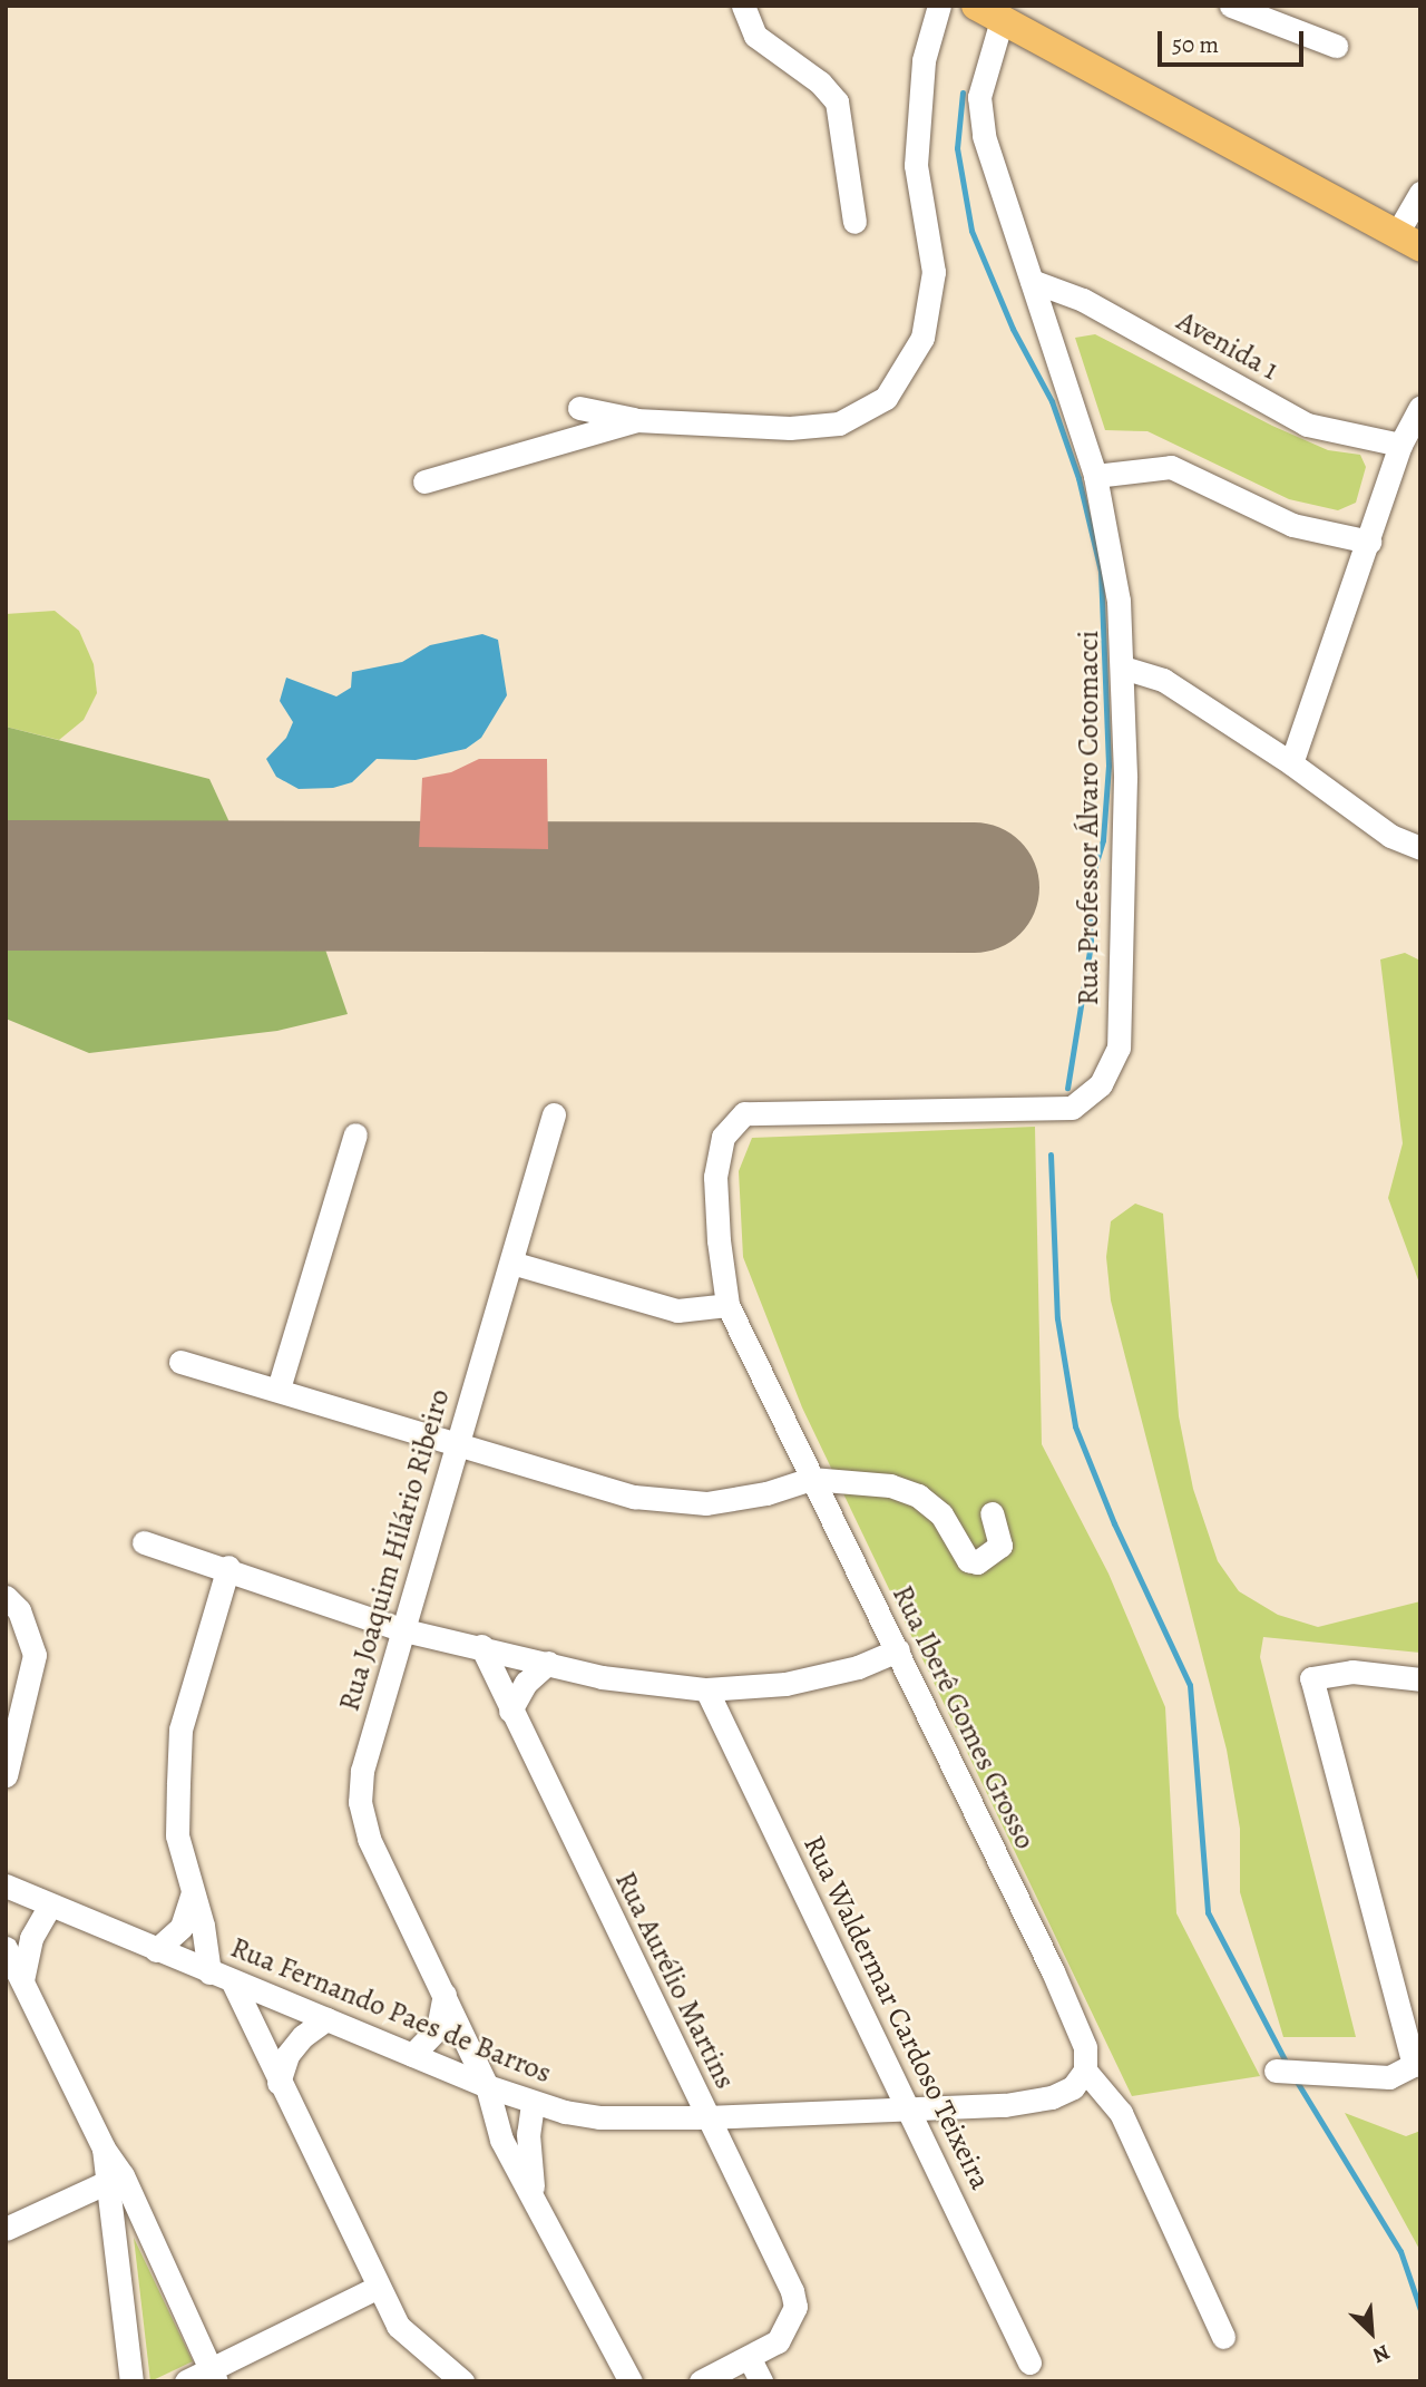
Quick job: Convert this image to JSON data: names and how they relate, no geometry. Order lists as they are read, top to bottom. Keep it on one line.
{"streets":{"street":["Avenida 1","Rua Professor Álvaro Cotomacci","Rua Joaquim Hilário Ribeiro","Rua Iberê Gomes Grosso","Rua Aurélio Martins","Rua Fernando Paes de Barros","Rua Waldermar Cardoso Teixeira"]},"crossings":[["Avenida 1","Rua Professor Álvaro Cotomacci"],["Rua Professor Álvaro Cotomacci","Rua Iberê Gomes Grosso"],["Rua Joaquim Hilário Ribeiro","Rua Fernando Paes de Barros"],["Rua Iberê Gomes Grosso","Rua Fernando Paes de Barros"],["Rua Aurélio Martins","Rua Fernando Paes de Barros"],["Rua Fernando Paes de Barros","Rua Waldermar Cardoso Teixeira"]],"scale_bar":"50 m","north":"bottom right"}
